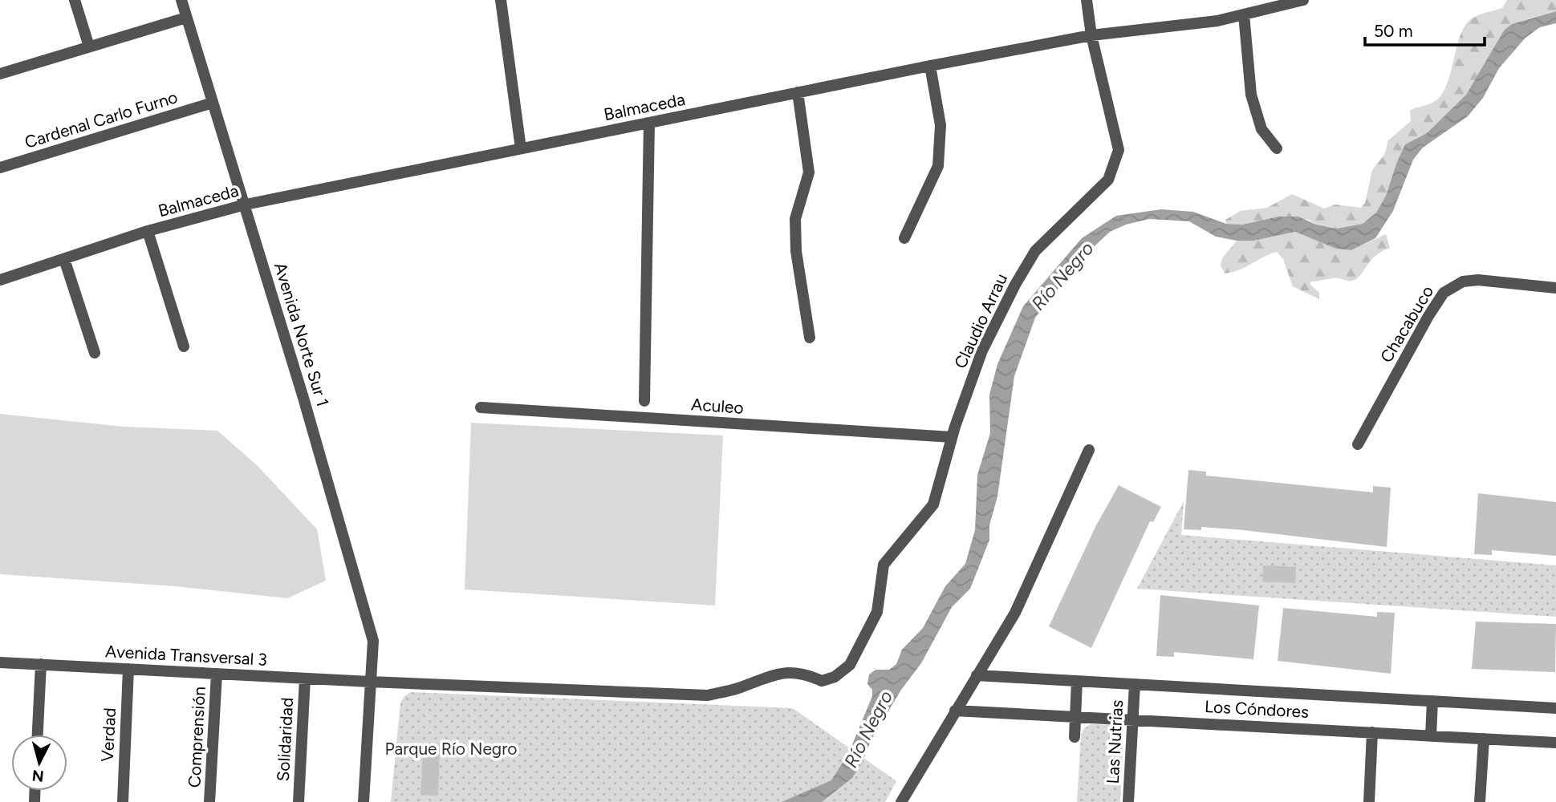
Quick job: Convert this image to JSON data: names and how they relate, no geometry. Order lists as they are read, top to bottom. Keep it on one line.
{"streets":{"street":["Balmaceda","Cardenal Carlo Furno","Claudio Arrau","Chacabuco","Avenida Norte Sur 1","Aculeo","Avenida Transversal 3","Los Cóndores","Verdad","Comprensión","Solidaridad","Las Nutrias"]},"crossings":[["Balmaceda","Claudio Arrau"],["Balmaceda","Avenida Norte Sur 1"],["Cardenal Carlo Furno","Avenida Norte Sur 1"],["Claudio Arrau","Aculeo"],["Claudio Arrau","Avenida Transversal 3"],["Avenida Norte Sur 1","Avenida Transversal 3"],["Avenida Transversal 3","Verdad"],["Avenida Transversal 3","Comprensión"],["Avenida Transversal 3","Solidaridad"],["Los Cóndores","Las Nutrias"]],"water":["Río Negro"],"parks":["Parque Río Negro"],"scale_bar":"50 m","north":"bottom"}
